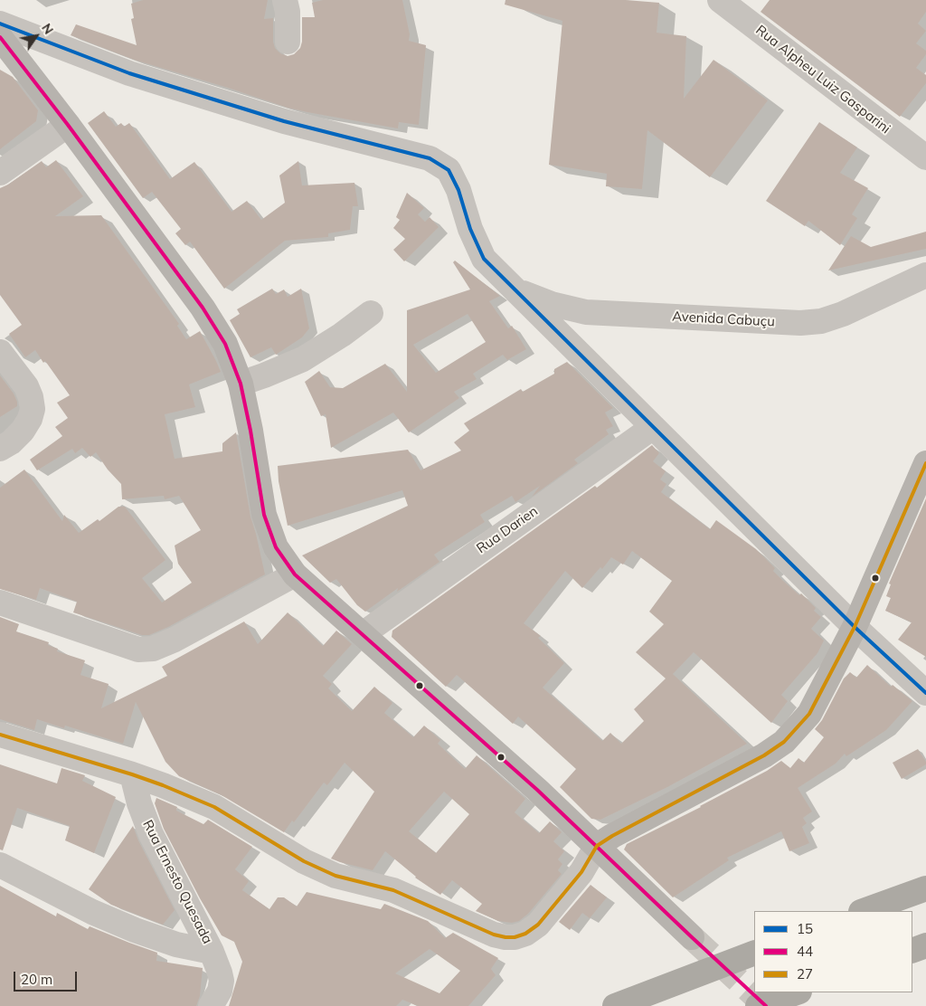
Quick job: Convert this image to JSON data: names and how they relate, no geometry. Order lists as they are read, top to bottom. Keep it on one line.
{"streets":{"street":["Rua Alpheu Luiz Gasparini","Avenida Cabuçu","Rua Darien","Rua Ernesto Quesada"]},"lines":["transit line 15","transit line 44","transit line 27"],"legend":["15","44","27"],"scale_bar":"20 m","north":"top right"}
